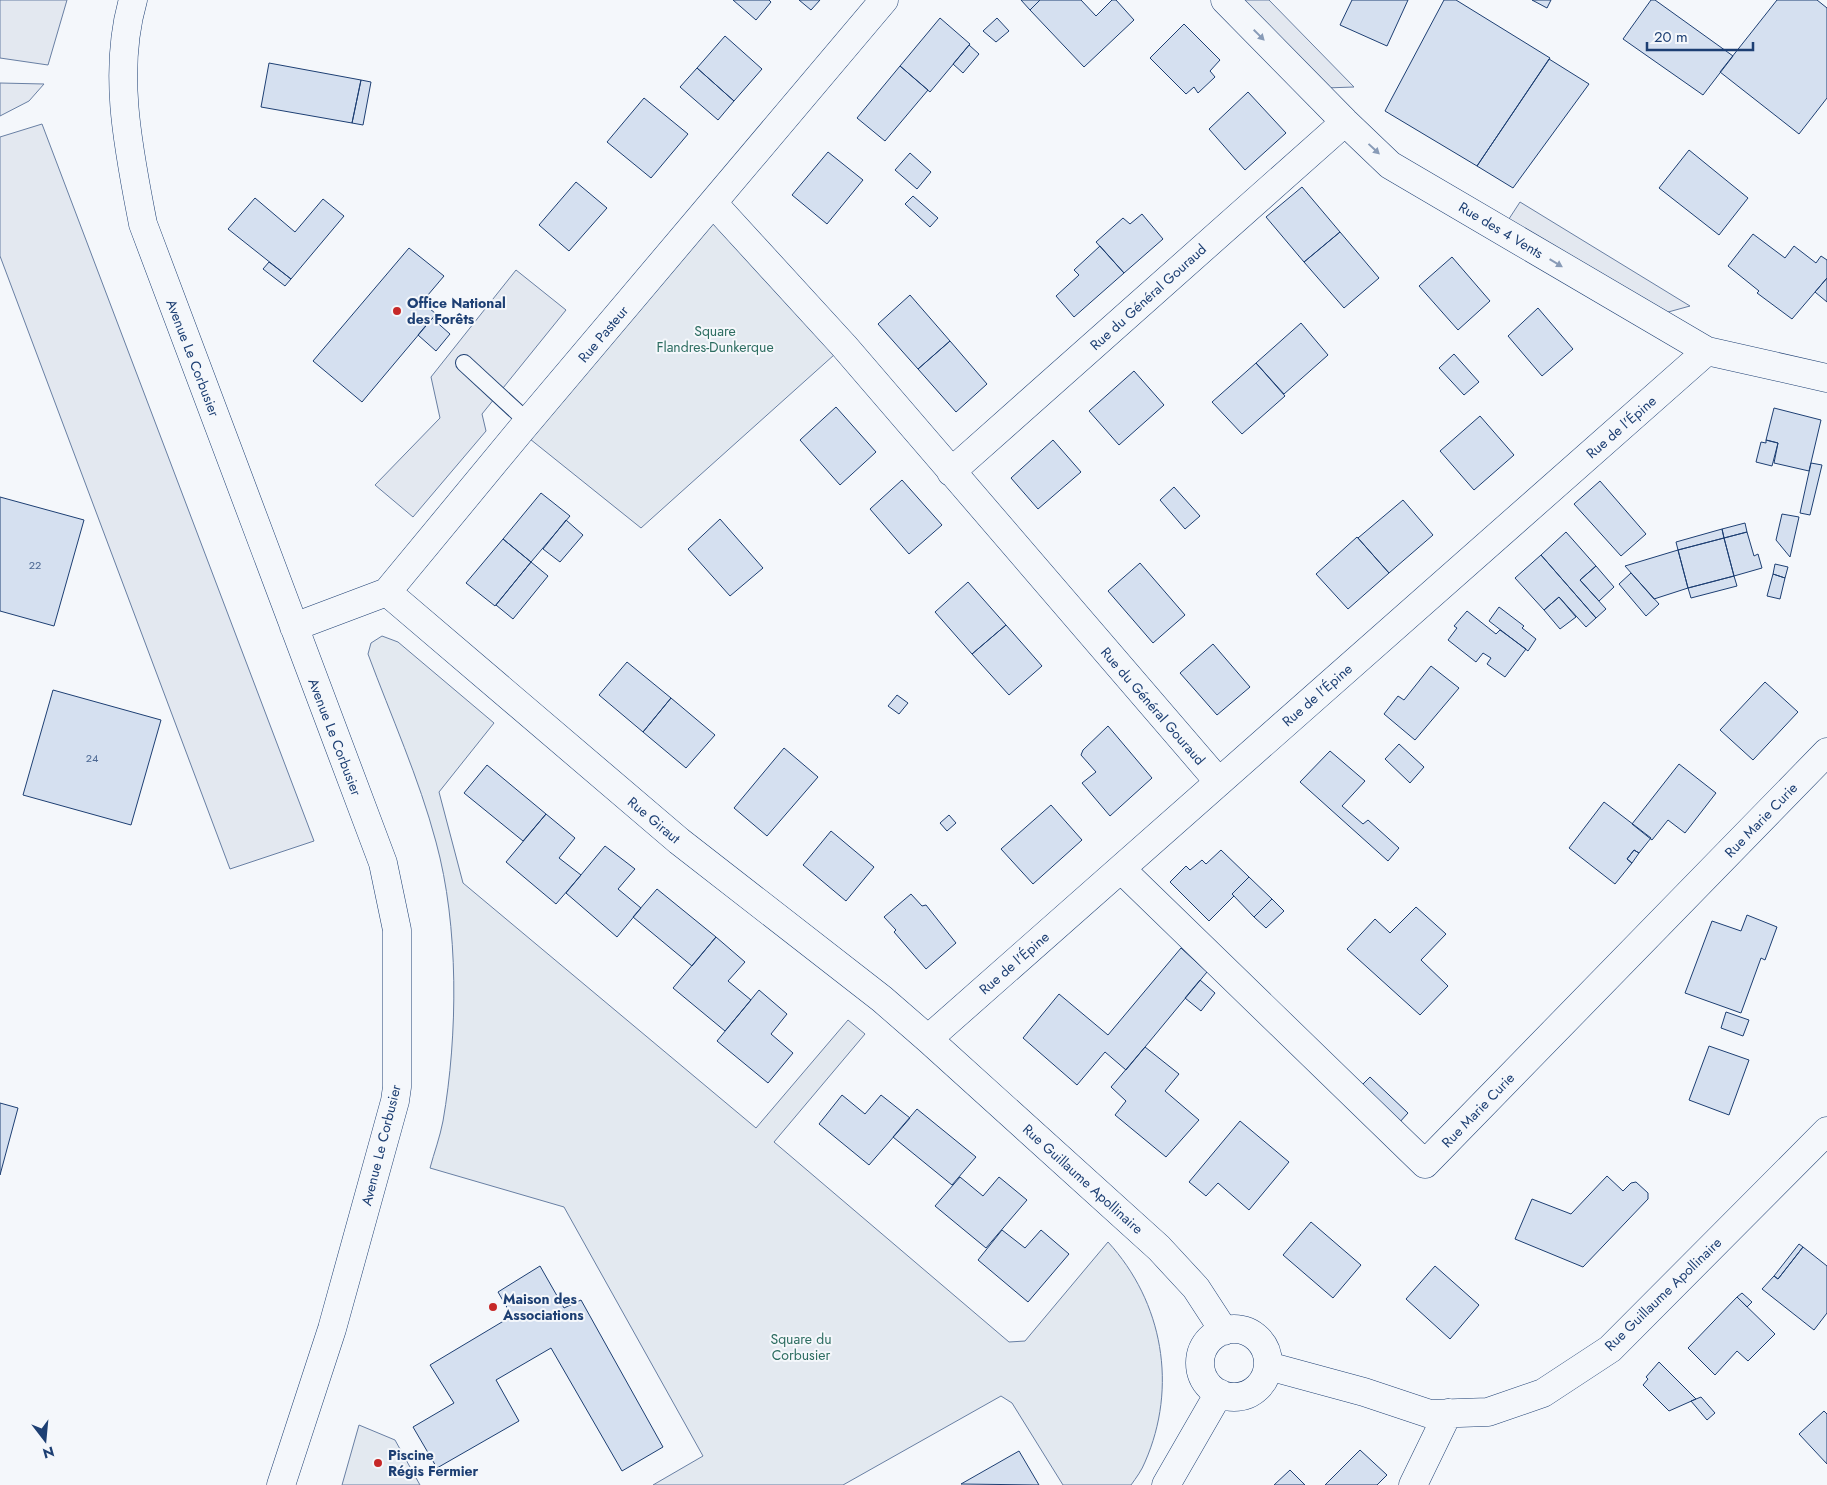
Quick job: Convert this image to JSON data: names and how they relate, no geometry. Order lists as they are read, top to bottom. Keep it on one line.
{"streets":{"street":["Rue des 4 Vents","Rue du Général Gouraud","Rue Pasteur","Avenue Le Corbusier","Rue de l'Épine","Rue Giraut","Rue Marie Curie","Rue Guillaume Apollinaire"]},"crossings":[["Rue des 4 Vents","Rue du Général Gouraud"],["Rue des 4 Vents","Rue de l'Épine"],["Rue du Général Gouraud","Rue Pasteur"],["Rue du Général Gouraud","Rue de l'Épine"],["Rue Pasteur","Avenue Le Corbusier"],["Rue Pasteur","Rue Giraut"],["Rue de l'Épine","Rue Giraut"],["Rue de l'Épine","Rue Marie Curie"],["Rue de l'Épine","Rue Guillaume Apollinaire"],["Rue Giraut","Rue Guillaume Apollinaire"]],"one_way":["Rue des 4 Vents"],"parks":["Square Flandres-Dunkerque","Square du Corbusier"],"places":["Office National des Forêts","Maison des Associations","Piscine Régis Fermier"],"house_numbers":["22","24"],"scale_bar":"20 m","north":"bottom"}
